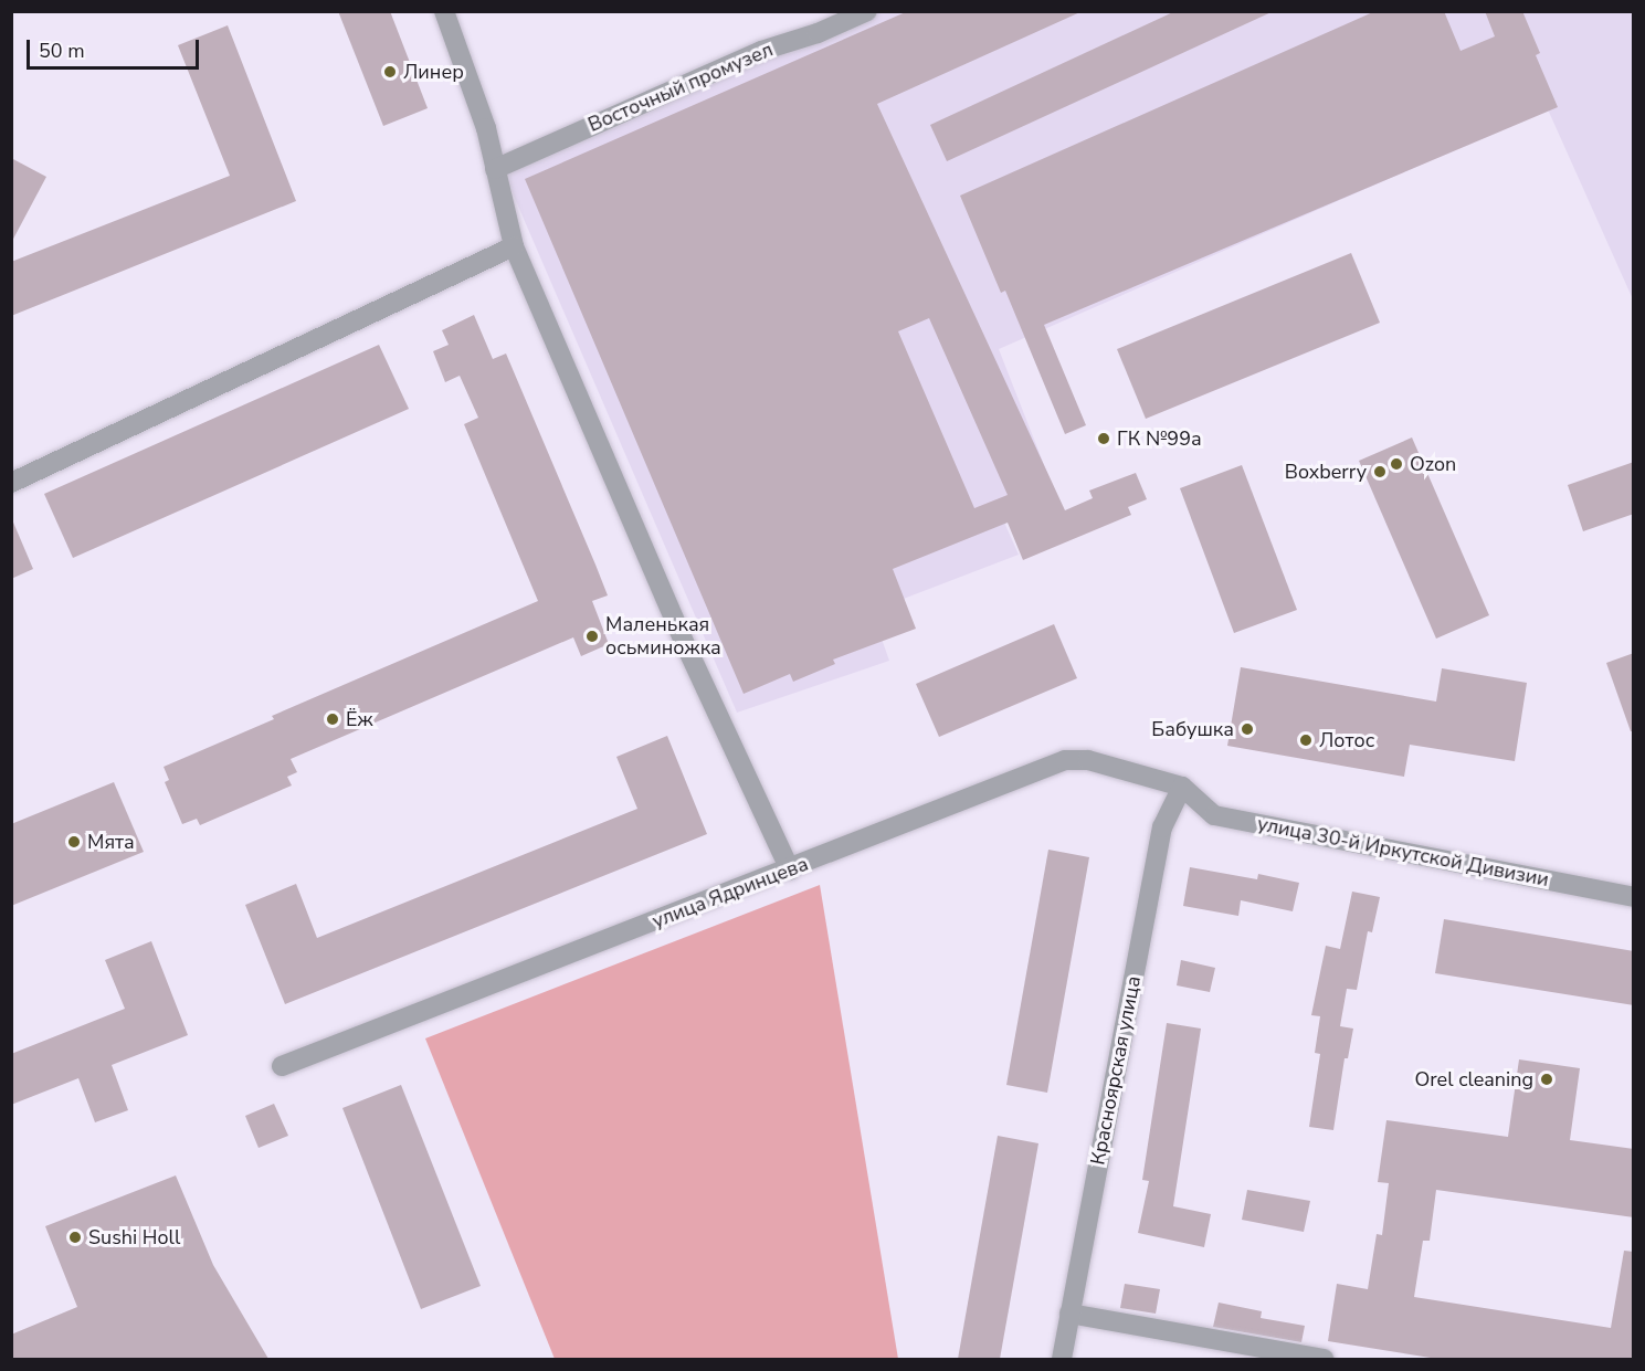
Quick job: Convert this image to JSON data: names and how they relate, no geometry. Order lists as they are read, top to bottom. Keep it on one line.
{"streets":{"street":["Восточный промузел","улица 30-й Иркутской Дивизии","улица Ядринцева","Красноярская улица"]},"crossings":[["улица 30-й Иркутской Дивизии","улица Ядринцева"],["улица 30-й Иркутской Дивизии","Красноярская улица"],["улица Ядринцева","Красноярская улица"]],"places":["Линер","ГК №99а","Ozon","Boxberry","Маленькая осьминожка","Ёж","Бабушка","Лотос","Мята","Orel cleaning","Sushi Holl"],"scale_bar":"50 m"}
